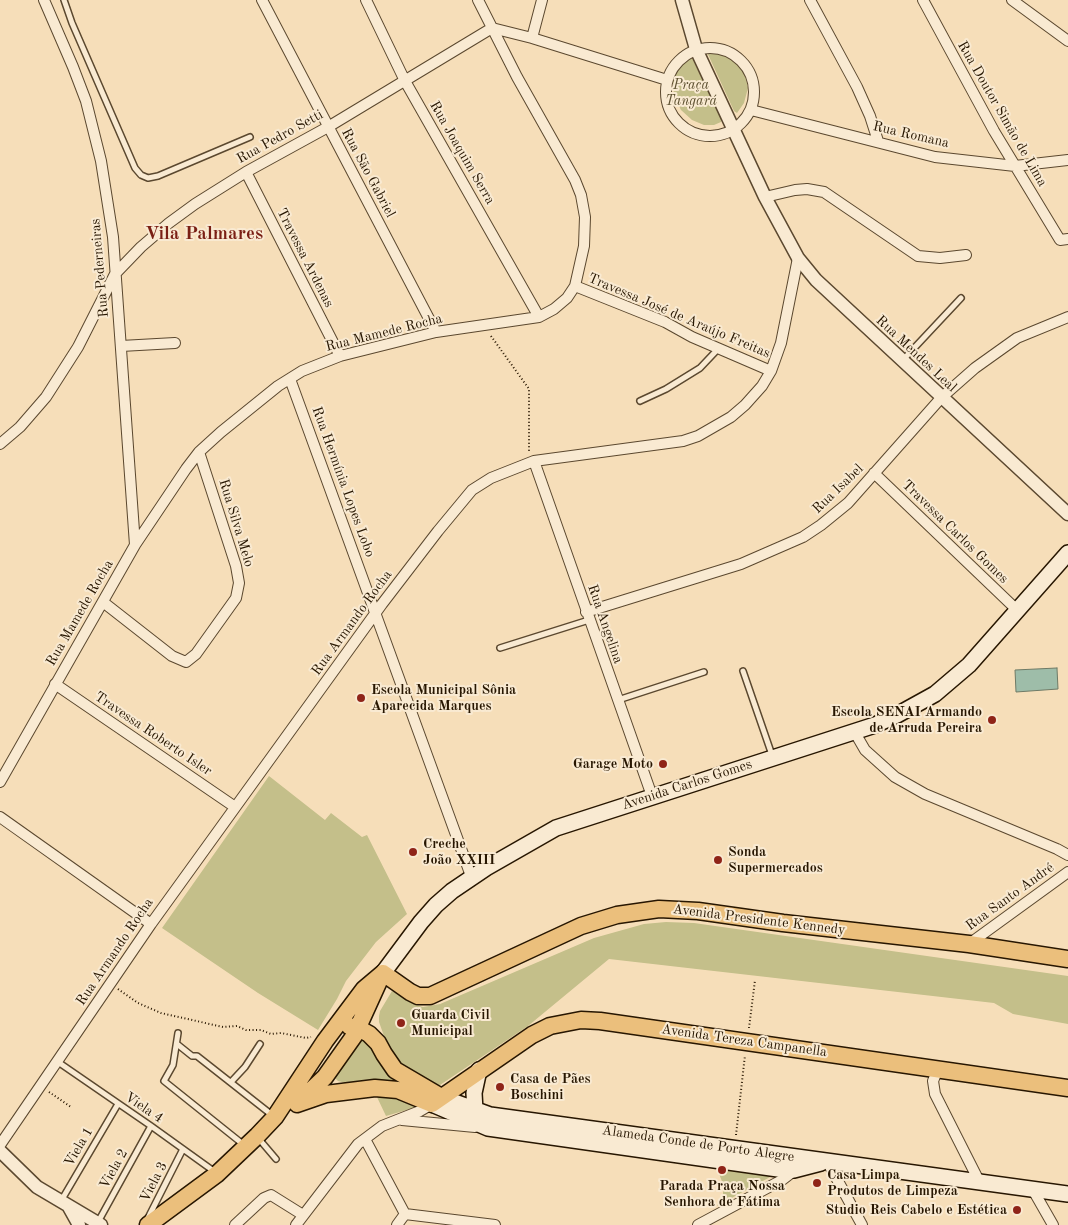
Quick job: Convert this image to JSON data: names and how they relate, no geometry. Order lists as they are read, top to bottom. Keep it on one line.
{"streets":{"main road":["Avenida Carlos Gomes","Avenida Presidente Kennedy","Avenida Tereza Campanella","Alameda Conde de Porto Alegre"],"street":["Rua Doutor Simão de Lima","Rua Romana","Rua Pedro Setti","Rua Joaquim Serra","Rua São Gabriel","Travessa Ardenas","Rua Pederneiras","Travessa José de Araújo Freitas","Rua Mamede Rocha","Rua Mendes Leal","Rua Hermínia Lopes Lobo","Rua Isabel","Rua Silva Melo","Travessa Carlos Gomes","Rua Armando Rocha","Rua Angelina","Travessa Roberto Isler","Rua Santo André"],"lane":["Viela 4","Viela 1","Viela 2","Viela 3"]},"crossings":[["Rua Doutor Simão de Lima","Rua Romana"],["Rua Pedro Setti","Rua Joaquim Serra"],["Rua Pedro Setti","Rua São Gabriel"],["Rua Pedro Setti","Travessa Ardenas"],["Rua Pedro Setti","Rua Pederneiras"],["Rua Pedro Setti","Rua Mamede Rocha"],["Rua Joaquim Serra","Rua Mamede Rocha"],["Rua São Gabriel","Rua Mamede Rocha"],["Travessa Ardenas","Rua Mamede Rocha"],["Rua Pederneiras","Rua Mamede Rocha"],["Travessa José de Araújo Freitas","Rua Mamede Rocha"],["Travessa José de Araújo Freitas","Rua Armando Rocha"],["Rua Mamede Rocha","Rua Hermínia Lopes Lobo"],["Rua Mamede Rocha","Rua Silva Melo"],["Rua Mamede Rocha","Travessa Roberto Isler"],["Rua Mendes Leal","Rua Isabel"],["Rua Mendes Leal","Rua Armando Rocha"],["Rua Hermínia Lopes Lobo","Rua Armando Rocha"],["Rua Hermínia Lopes Lobo","Avenida Carlos Gomes"],["Rua Isabel","Travessa Carlos Gomes"],["Rua Isabel","Rua Angelina"],["Travessa Carlos Gomes","Avenida Carlos Gomes"],["Rua Armando Rocha","Rua Angelina"],["Rua Armando Rocha","Travessa Roberto Isler"],["Rua Armando Rocha","Viela 4"],["Rua Angelina","Avenida Carlos Gomes"],["Avenida Carlos Gomes","Avenida Presidente Kennedy"],["Avenida Carlos Gomes","Alameda Conde de Porto Alegre"],["Rua Santo André","Avenida Presidente Kennedy"],["Avenida Tereza Campanella","Alameda Conde de Porto Alegre"],["Viela 4","Viela 1"],["Viela 4","Viela 2"],["Viela 4","Viela 3"]],"districts":["Vila Palmares"],"parks":["Praça Tangará"],"places":["Escola Municipal Sônia Aparecida Marques","Escola SENAI Armando de Arruda Pereira","Garage Moto","Creche João XXIII","Sonda Supermercados","Guarda Civil Municipal","Casa de Pães Boschini","Parada Praça Nossa Senhora de Fátima","Casa Limpa Produtos de Limpeza","Studio Reis Cabelo e Estética"]}
